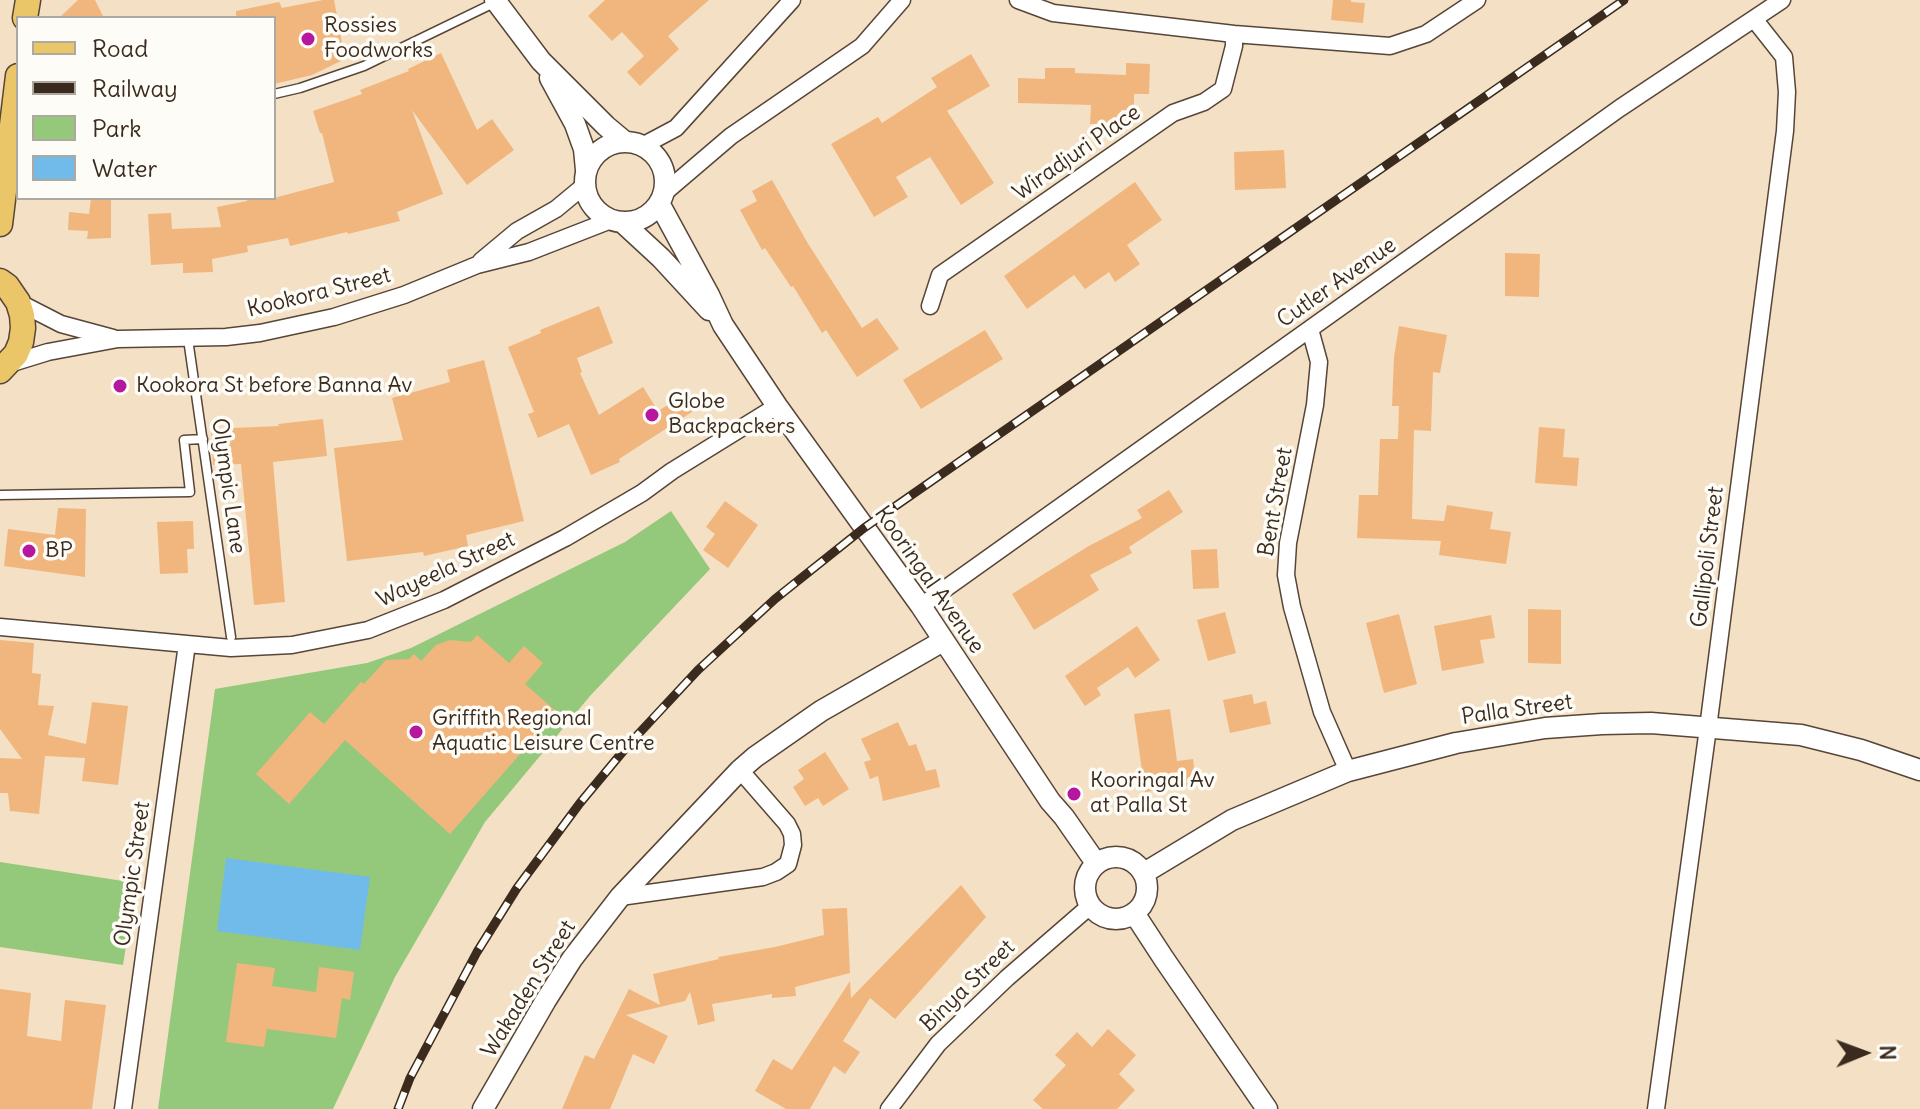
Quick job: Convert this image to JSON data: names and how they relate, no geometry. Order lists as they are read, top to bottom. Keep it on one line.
{"streets":{"street":["Wiradjuri Place","Cutler Avenue","Kookora Street","Bent Street","Gallipoli Street","Wayeela Street","Kooringal Avenue","Palla Street","Olympic Street","Binya Street","Wakaden Street"],"lane":["Olympic Lane"]},"crossings":[["Cutler Avenue","Bent Street"],["Cutler Avenue","Gallipoli Street"],["Cutler Avenue","Kooringal Avenue"],["Kookora Street","Olympic Lane"],["Kookora Street","Kooringal Avenue"],["Bent Street","Palla Street"],["Gallipoli Street","Palla Street"],["Wayeela Street","Kooringal Avenue"],["Wayeela Street","Olympic Street"],["Kooringal Avenue","Palla Street"],["Kooringal Avenue","Binya Street"],["Kooringal Avenue","Wakaden Street"],["Palla Street","Binya Street"]],"places":["Rossies Foodworks","Kookora St before Banna Av","Globe Backpackers","BP","Griffith Regional Aquatic Leisure Centre","Kooringal Av at Palla St"],"legend":["Road","Railway","Park","Water"],"north":"right"}
